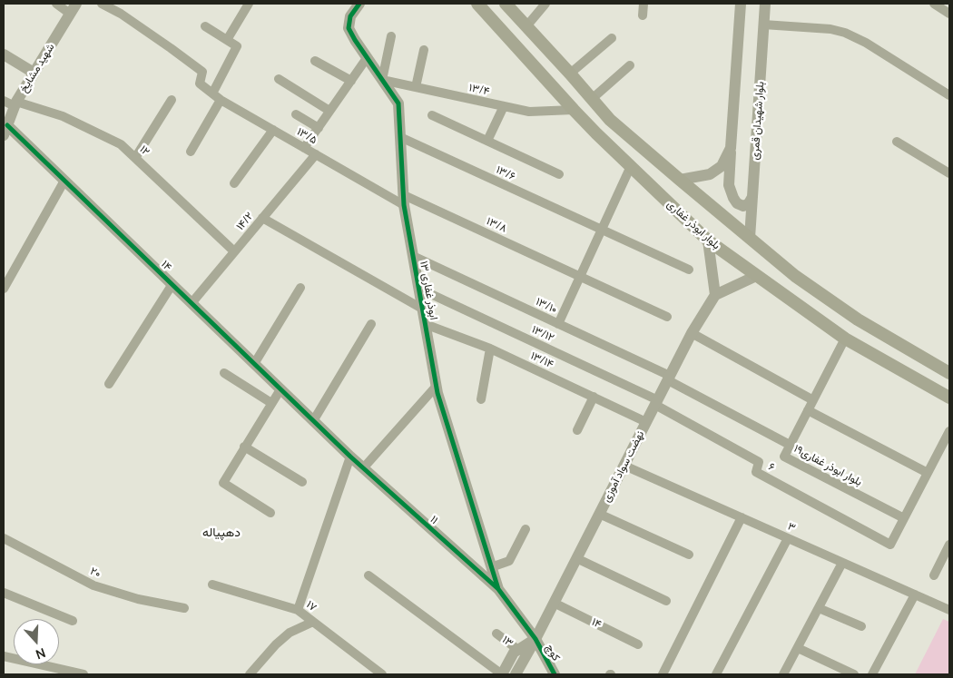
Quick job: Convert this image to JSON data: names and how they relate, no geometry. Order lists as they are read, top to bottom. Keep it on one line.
{"streets":{"main road":["بلوار ابوذر غفاری"],"street":["شهید مشایخ","۱۳/۴","بلوار شهیدان قمری","۱۳/۵","۱۲","۱۳/۶","۱۴/۲","۱۳/۸","۱۴","۱۳ ابوذر غفاری","۱۳/۱۰","۱۳/۱۲","۱۳/۱۴","بلوار ابوذر غفاری۱۹","نهضت سواد آموزی","۶","۱۱","۳","۲۰","۱۷","۱۳","کوچ"]},"crossings":[["شهید مشایخ","۱۲"],["شهید مشایخ","۱۴"],["۱۳/۴","بلوار ابوذر غفاری"],["۱۳/۴","۱۳ ابوذر غفاری"],["۱۳/۵","۱۴/۲"],["۱۳/۵","۱۳/۸"],["۱۳/۵","۱۳ ابوذر غفاری"],["۱۲","۱۴/۲"],["۱۳/۶","۱۳ ابوذر غفاری"],["۱۴/۲","۱۴"],["۱۳/۸","۱۳ ابوذر غفاری"],["بلوار ابوذر غفاری","بلوار ابوذر غفاری۱۹"],["۱۴","نهضت سواد آموزی"],["۱۴","۱۱"],["۱۳ ابوذر غفاری","۱۳/۱۰"],["۱۳ ابوذر غفاری","۱۳/۱۲"],["۱۳ ابوذر غفاری","۱۳/۱۴"],["۱۳ ابوذر غفاری","۱۱"],["۱۳/۱۰","بلوار ابوذر غفاری۱۹"],["۱۳/۱۰","نهضت سواد آموزی"],["۱۳/۱۲","نهضت سواد آموزی"],["۱۳/۱۲","۶"],["۱۳/۱۴","نهضت سواد آموزی"],["بلوار ابوذر غفاری۱۹","۶"],["نهضت سواد آموزی","۶"],["نهضت سواد آموزی","۱۱"],["نهضت سواد آموزی","۳"],["نهضت سواد آموزی","کوچ"],["۱۱","کوچ"]],"districts":["دهپیاله"],"north":"bottom"}
